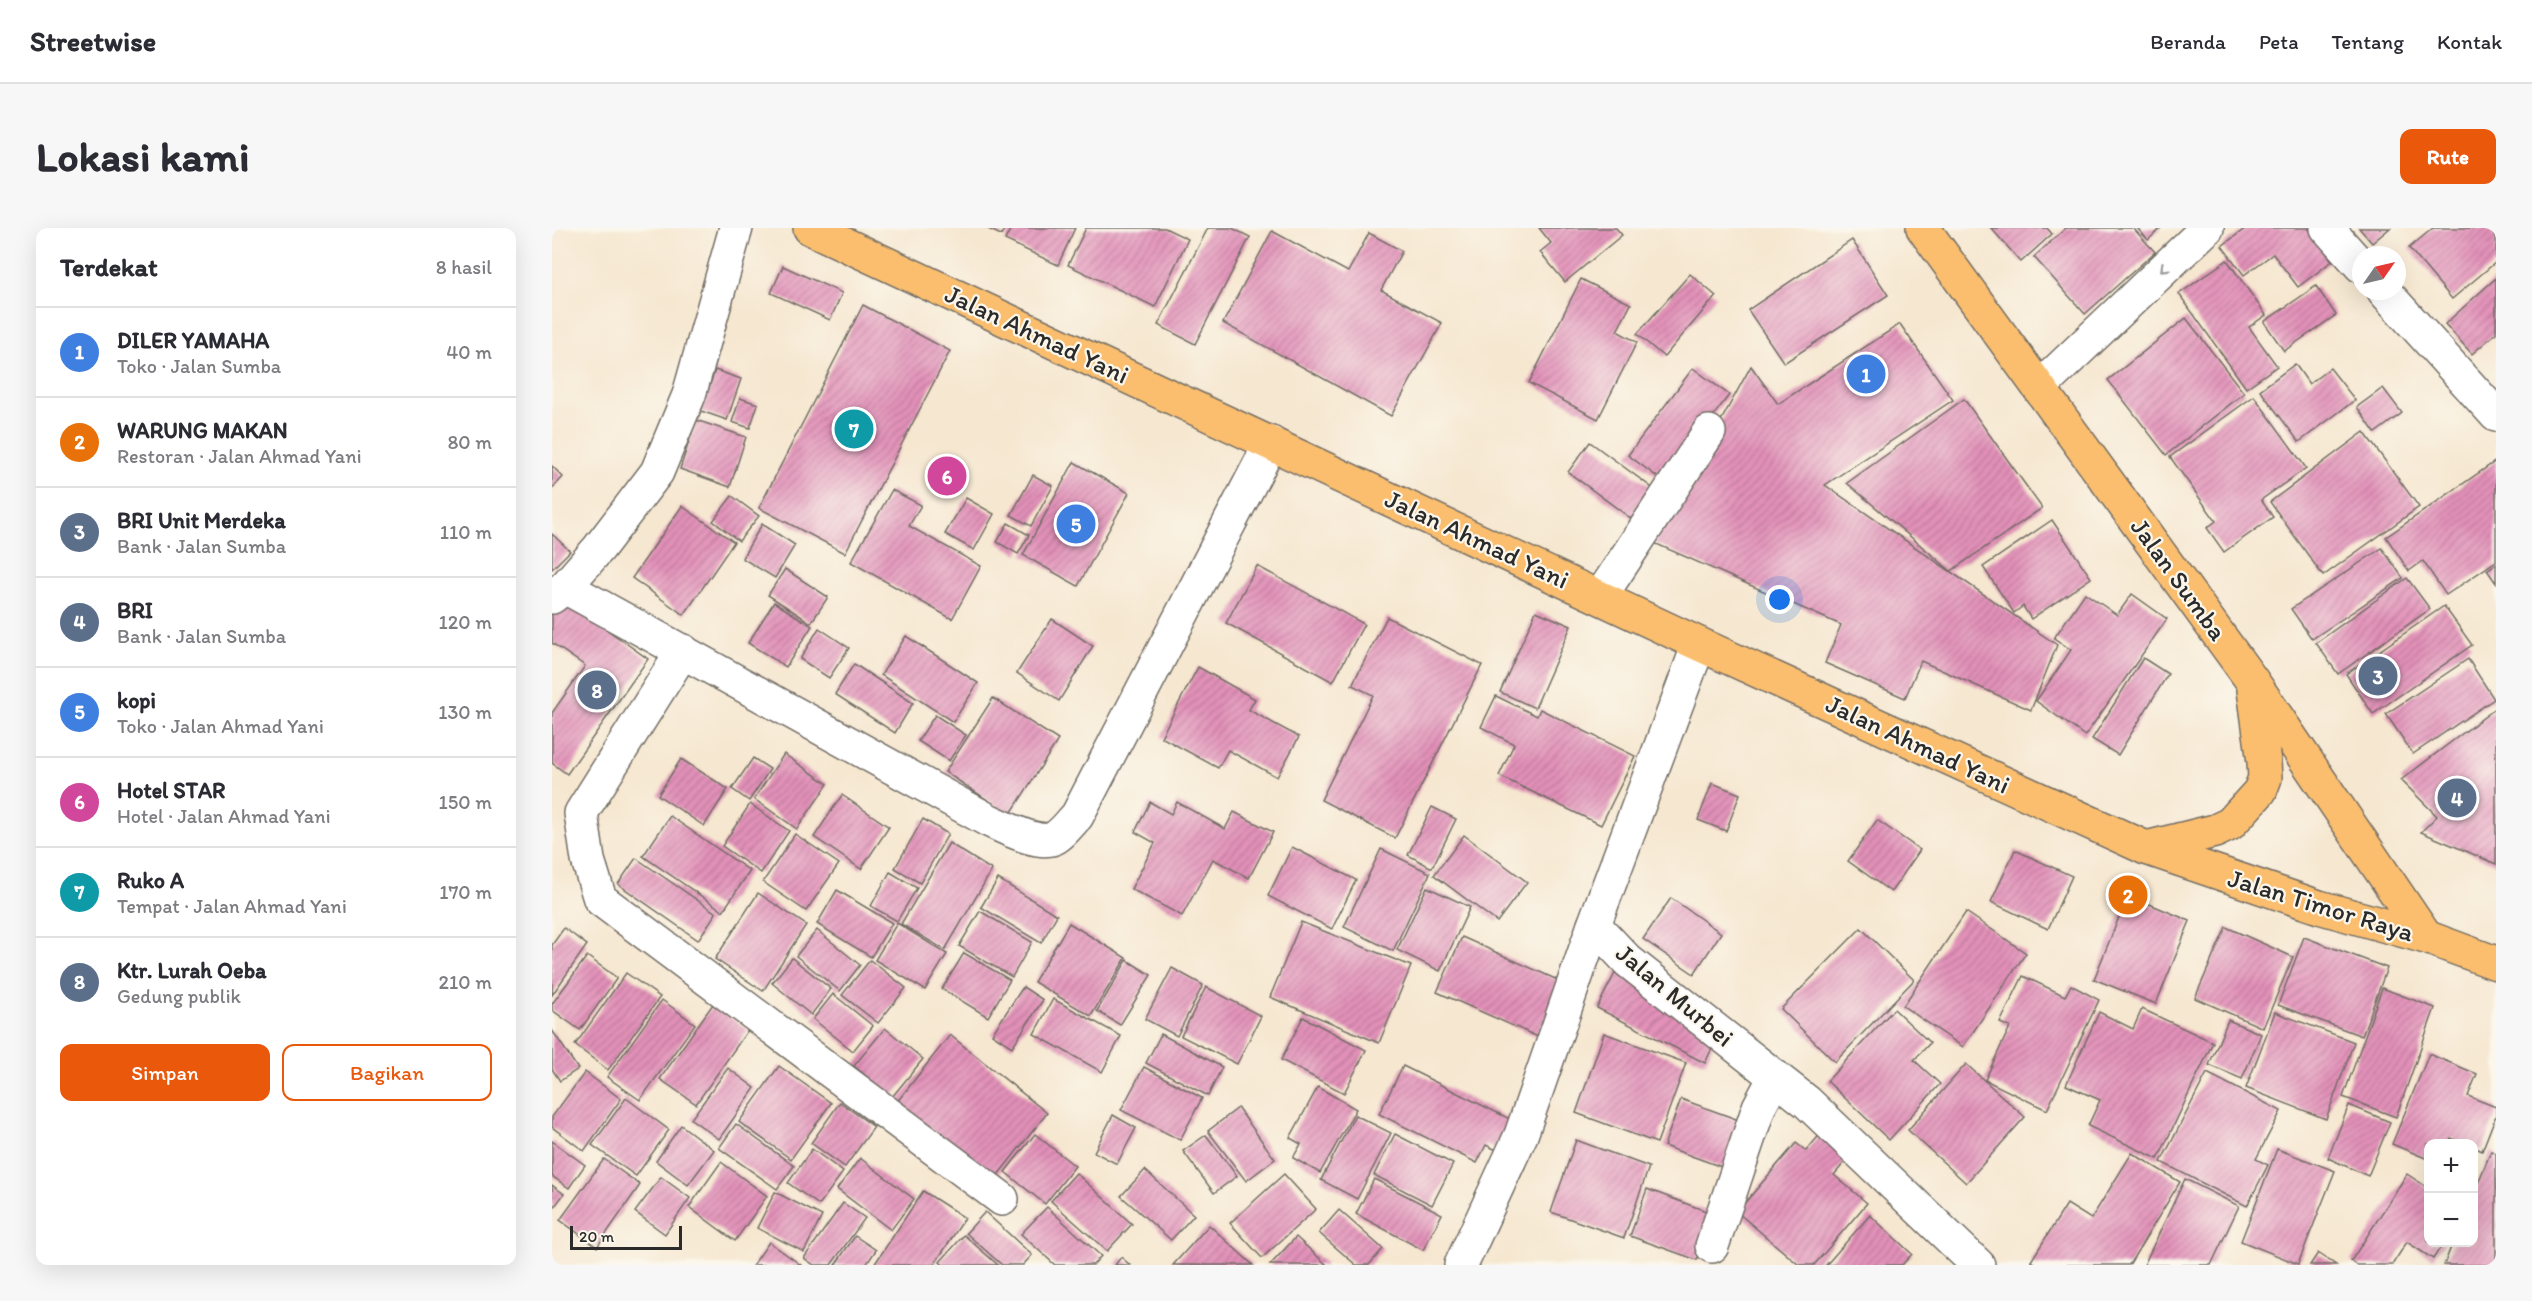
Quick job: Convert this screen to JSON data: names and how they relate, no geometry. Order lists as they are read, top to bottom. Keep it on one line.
{"streets":{"main road":["Jalan Ahmad Yani","Jalan Sumba","Jalan Timor Raya"],"street":["Jalan Murbei"]},"crossings":[["Jalan Ahmad Yani","Jalan Timor Raya"],["Jalan Ahmad Yani","Jalan Murbei"],["Jalan Sumba","Jalan Timor Raya"]],"scale_bar":"20 m","north":"top right","page":{"header":"Streetwise","nav":["Beranda","Peta","Tentang","Kontak"],"buttons":["Rute",["Simpan","Bagikan"]],"title":"Lokasi kami","heading":["Terdekat","8 hasil"],"list":[{"mark":"1","name":"DILER YAMAHA","note":"Toko · Jalan Sumba","value":"40 m"},{"mark":"2","name":"WARUNG MAKAN","note":"Restoran · Jalan Ahmad Yani","value":"80 m"},{"mark":"3","name":"BRI Unit Merdeka","note":"Bank · Jalan Sumba","value":"110 m"},{"mark":"4","name":"BRI","note":"Bank · Jalan Sumba","value":"120 m"},{"mark":"5","name":"kopi","note":"Toko · Jalan Ahmad Yani","value":"130 m"},{"mark":"6","name":"Hotel STAR","note":"Hotel · Jalan Ahmad Yani","value":"150 m"},{"mark":"7","name":"Ruko A","note":"Tempat · Jalan Ahmad Yani","value":"170 m"},{"mark":"8","name":"Ktr. Lurah Oeba","note":"Gedung publik","value":"210 m"}],"pins":["1","7","6","5","3","8","4","2"],"map_buttons":["+","−"],"scale":"20 m"}}
